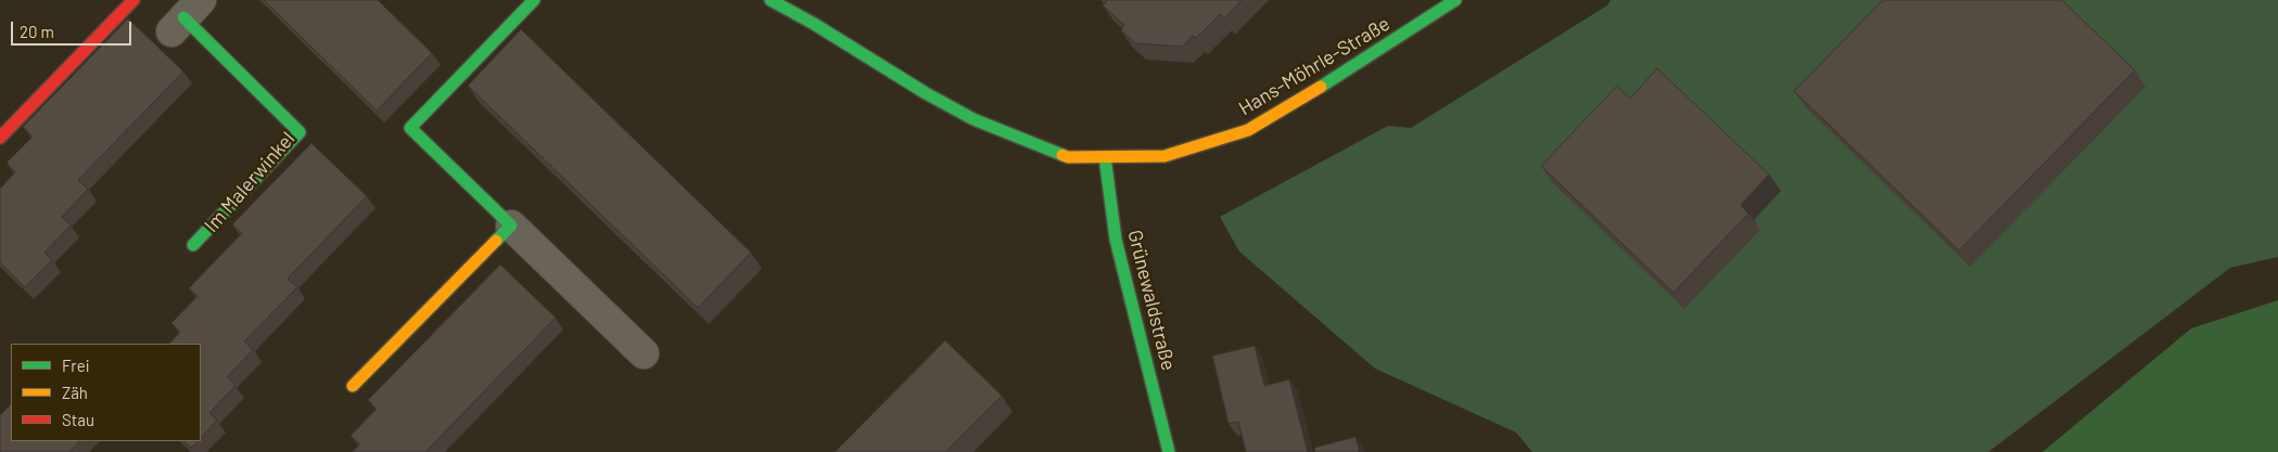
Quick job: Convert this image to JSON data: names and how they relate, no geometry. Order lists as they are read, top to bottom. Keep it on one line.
{"streets":{"street":["Hans-Möhrle-Straße","Im Malerwinkel","Grünewaldstraße"]},"crossings":[["Hans-Möhrle-Straße","Grünewaldstraße"]],"legend":["Frei","Zäh","Stau"],"scale_bar":"20 m"}
